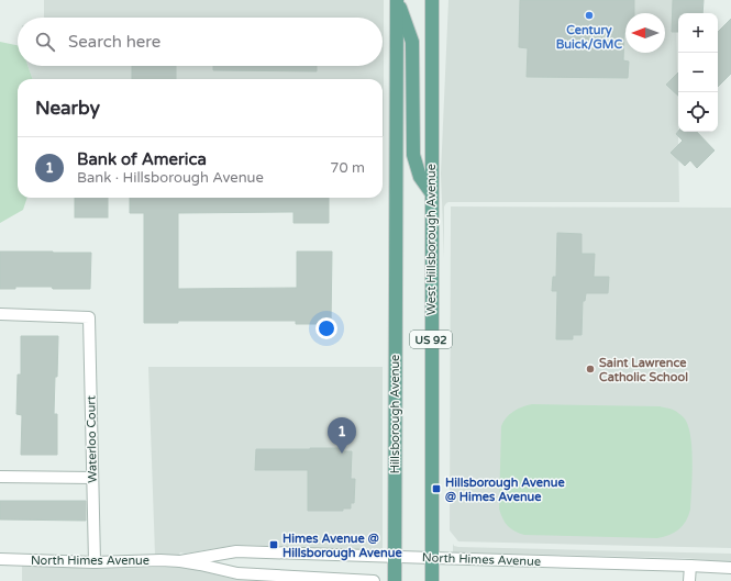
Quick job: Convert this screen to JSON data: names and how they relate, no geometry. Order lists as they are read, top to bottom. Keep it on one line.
{"streets":{"main road":["West Hillsborough Avenue","US 92","Hillsborough Avenue"],"street":["Waterloo Court","North Himes Avenue"]},"crossings":[["West Hillsborough Avenue","US 92"],["West Hillsborough Avenue","North Himes Avenue"],["US 92","North Himes Avenue"],["Hillsborough Avenue","North Himes Avenue"],["Waterloo Court","North Himes Avenue"]],"places":{"other":["Century Buick/GMC","Saint Lawrence Catholic School"],"transit":["Hillsborough Avenue @ Himes Avenue","Himes Avenue @ Hillsborough Avenue"]},"north":"left","page":{"map_buttons":["+","−"],"search":"Search here","heading":"Nearby","list":[{"mark":"1","name":"Bank of America","note":"Bank · Hillsborough Avenue","value":"70 m"}],"pins":"1"}}
